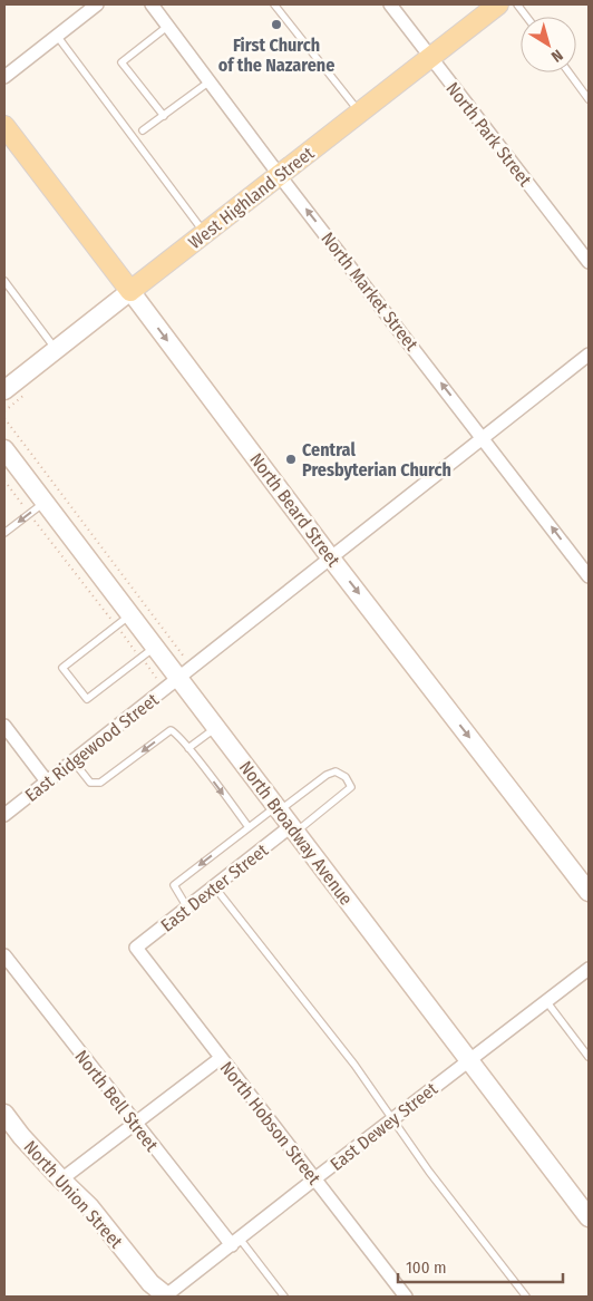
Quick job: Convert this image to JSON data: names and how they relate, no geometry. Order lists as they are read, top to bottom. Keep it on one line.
{"streets":{"main road":["West Highland Street","North Beard Street"],"street":["North Park Street","North Market Street","East Ridgewood Street","North Broadway Avenue","East Dexter Street","North Bell Street","North Hobson Street","East Dewey Street","North Union Street"]},"crossings":[["North Park Street","West Highland Street"],["West Highland Street","North Market Street"],["West Highland Street","North Beard Street"],["North Market Street","East Ridgewood Street"],["North Beard Street","East Ridgewood Street"],["East Ridgewood Street","North Broadway Avenue"],["North Broadway Avenue","East Dexter Street"],["North Broadway Avenue","East Dewey Street"],["East Dexter Street","North Hobson Street"],["North Bell Street","East Dewey Street"],["North Hobson Street","East Dewey Street"],["East Dewey Street","North Union Street"]],"one_way":["North Market Street","North Beard Street"],"places":["First Church of the Nazarene","Central Presbyterian Church"],"scale_bar":"100 m","north":"bottom right"}
